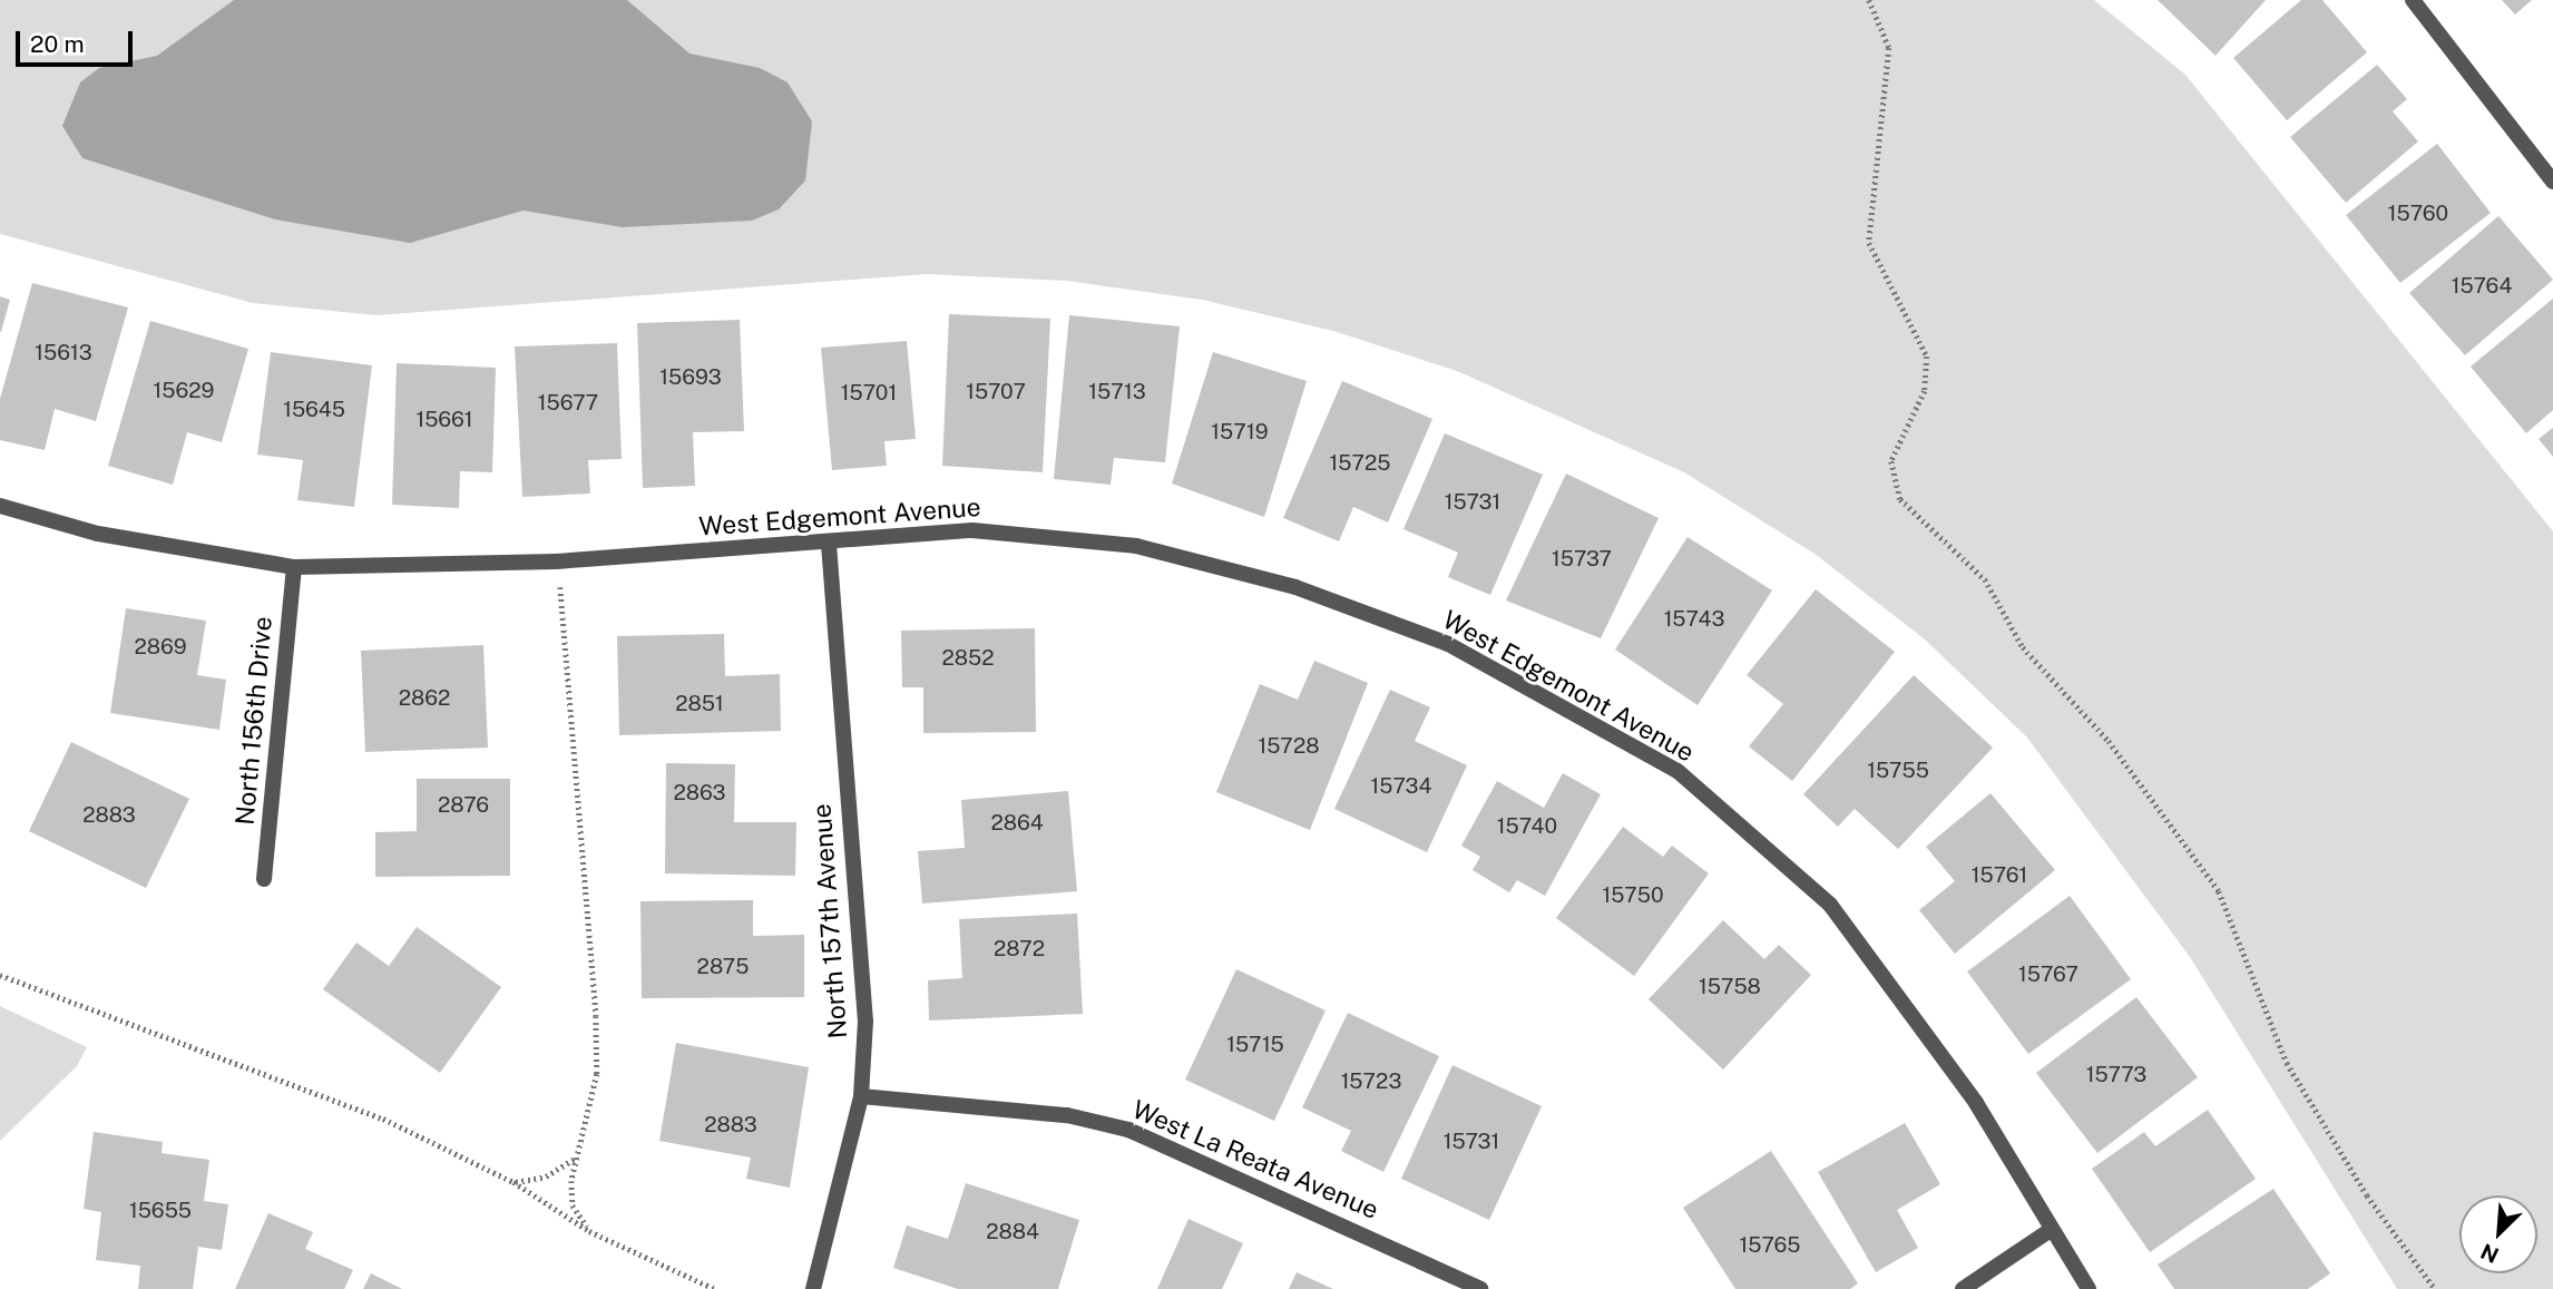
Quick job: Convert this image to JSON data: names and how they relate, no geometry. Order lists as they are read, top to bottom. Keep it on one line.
{"streets":{"street":["West Edgemont Avenue","North 156th Drive","North 157th Avenue","West La Reata Avenue"]},"crossings":[["West Edgemont Avenue","North 156th Drive"],["West Edgemont Avenue","North 157th Avenue"],["North 157th Avenue","West La Reata Avenue"]],"house_numbers":["15760","15764","15613","15693","15629","15707","15713","15701","15677","15645","15661","15719","15725","15731","15737","15743","2869","2852","2862","2851","15728","15755","15734","2863","2876","2883","2864","15740","15761","15750","2872","2875","15767","15758","15715","15773","15723","2883","15731","15655","2884","15765"],"scale_bar":"20 m","north":"bottom left"}
